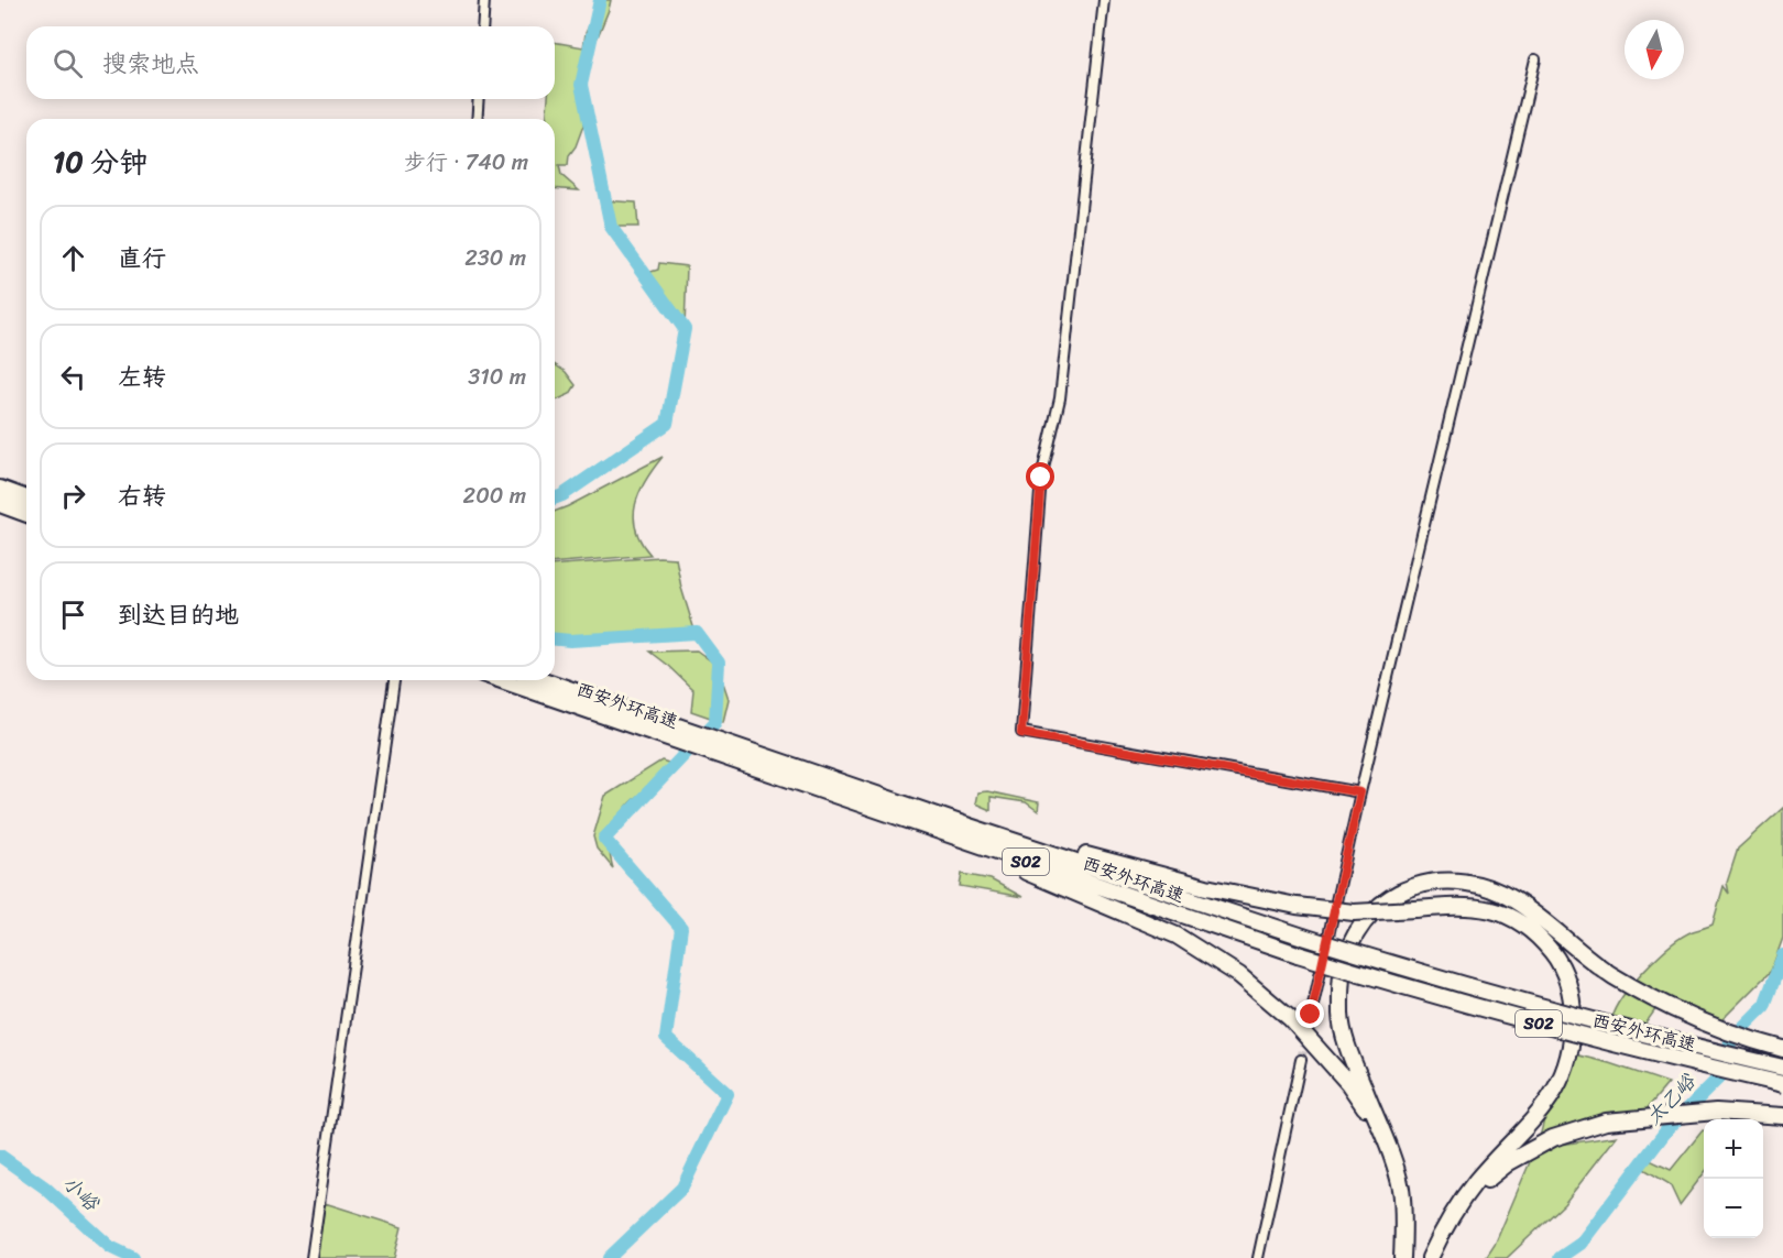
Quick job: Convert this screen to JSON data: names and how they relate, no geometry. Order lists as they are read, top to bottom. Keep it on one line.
{"streets":{"highway":["西安外环高速","S02"]},"water":["太乙峪","小峪"],"north":"bottom","page":{"search":"搜索地点","heading":["10 分钟","步行 · 740 m"],"list":[["直行","230 m"],["左转","310 m"],["右转","200 m"],"到达目的地"],"map_buttons":["+","−"]}}
